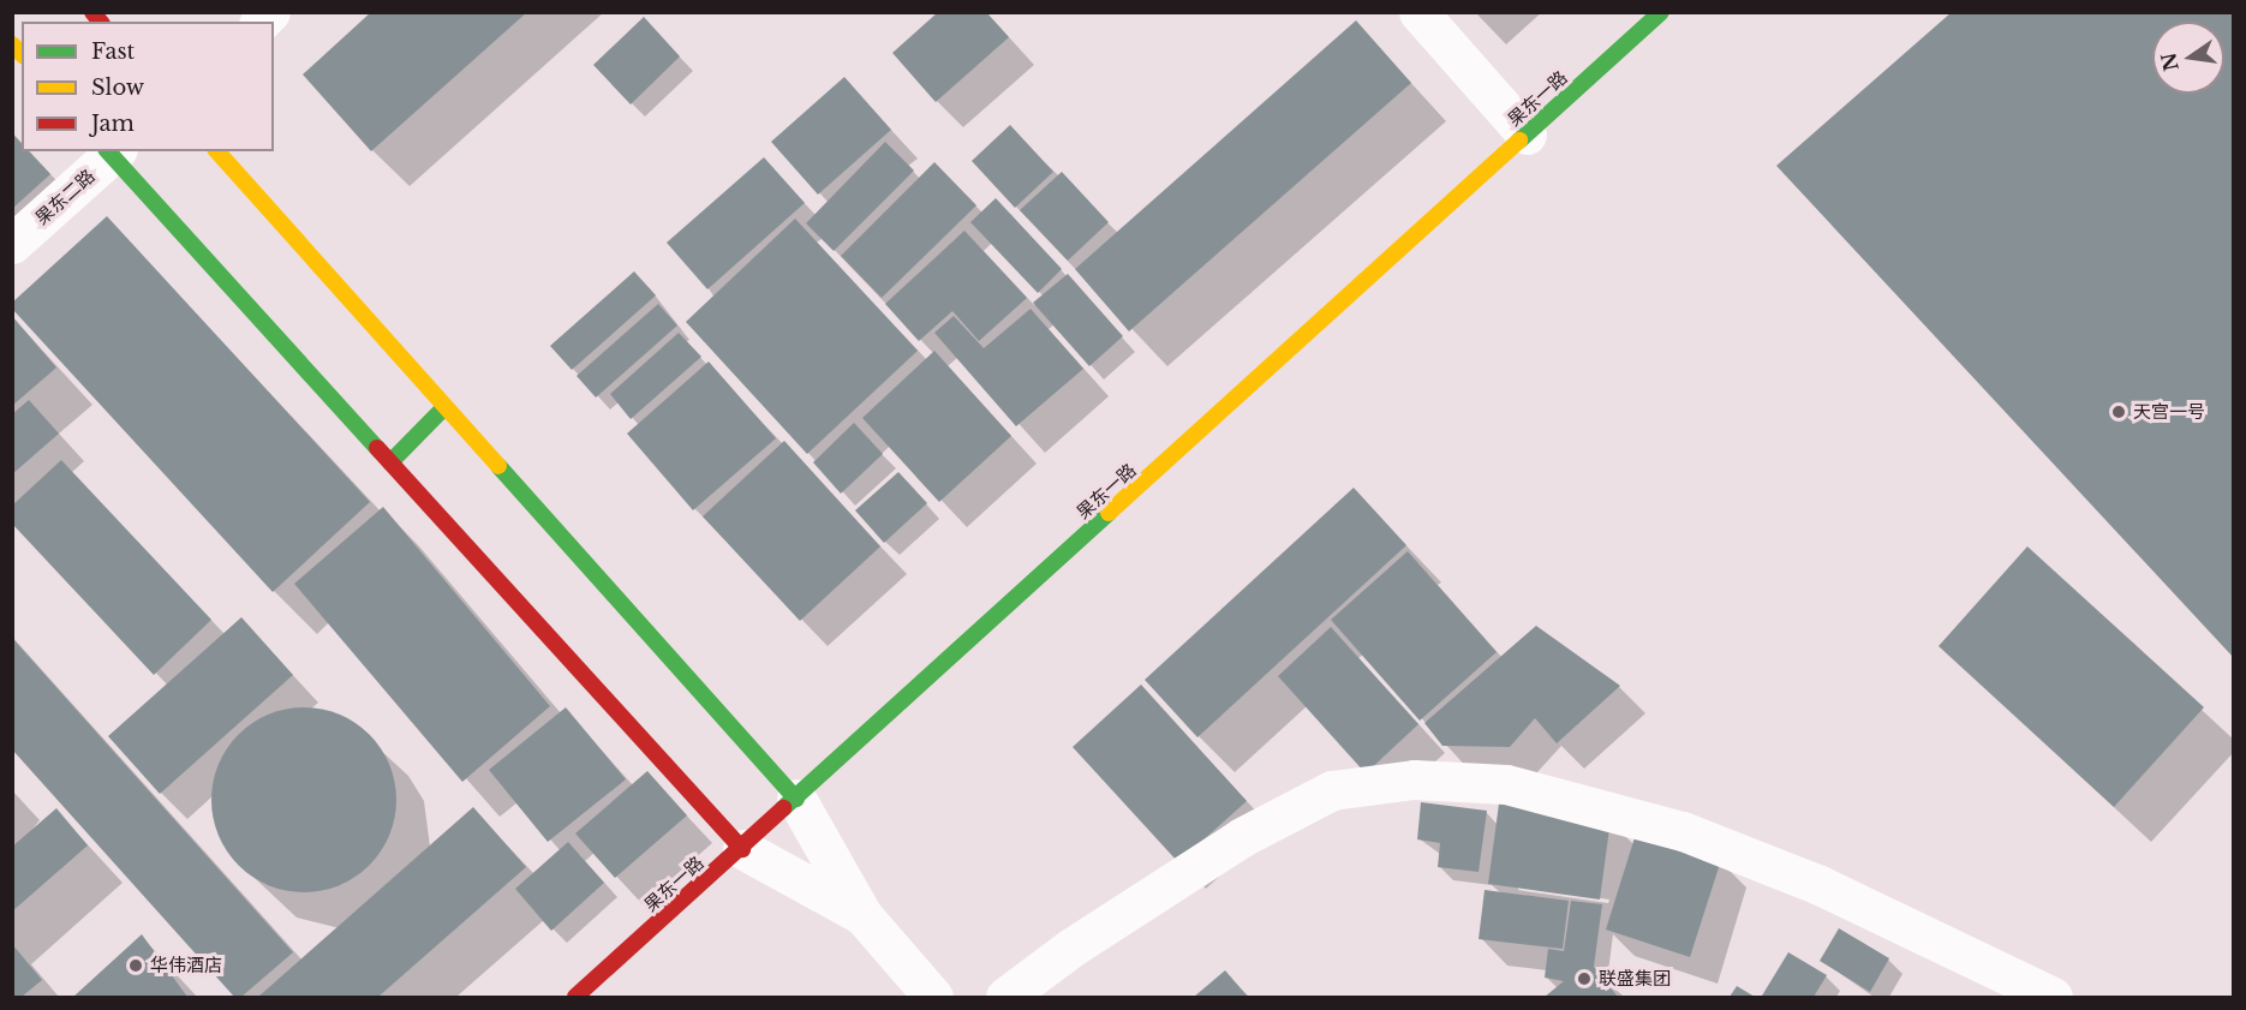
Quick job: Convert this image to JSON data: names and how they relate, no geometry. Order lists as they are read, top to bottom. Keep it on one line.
{"streets":{"street":["果东一路","果东二路"]},"places":["天宫一号","华伟酒店","联盛集团"],"legend":["Fast","Slow","Jam"],"north":"left"}
